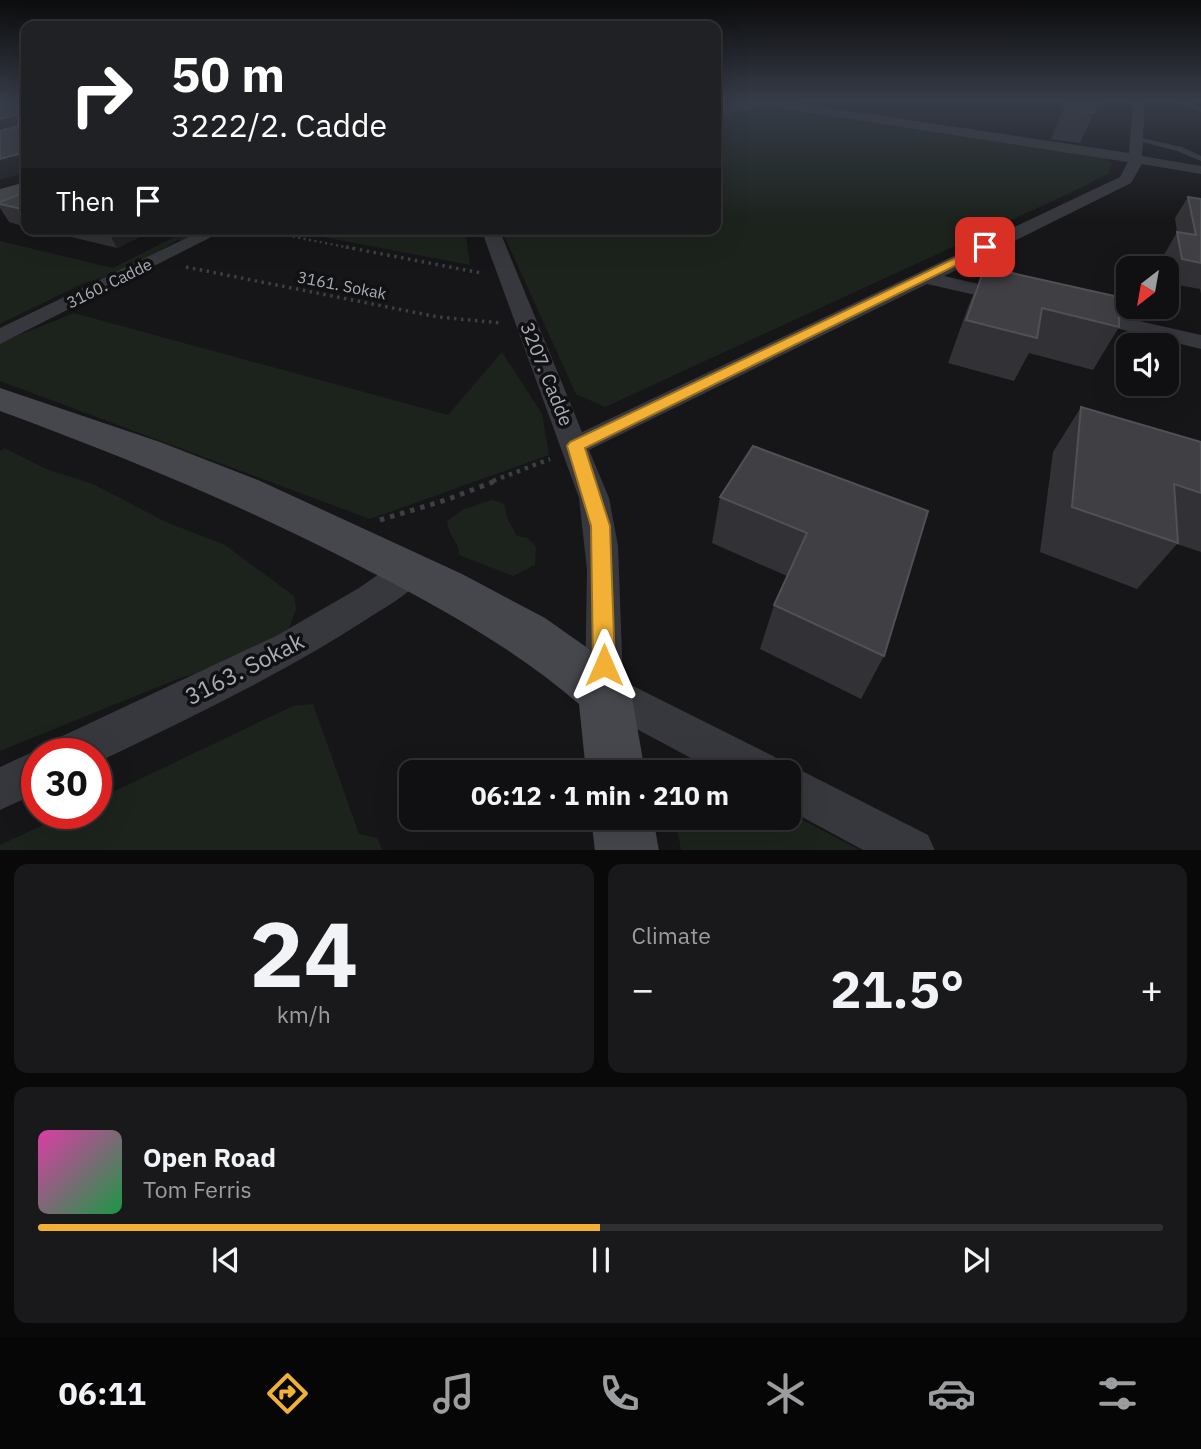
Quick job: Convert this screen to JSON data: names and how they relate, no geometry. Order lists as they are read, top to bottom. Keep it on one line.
{"streets":{"street":["3160. Cadde","3207. Cadde","3163. Sokak"],"path":["3161. Sokak"]},"crossings":[["3160. Cadde","3161. Sokak"],["3161. Sokak","3207. Cadde"]],"north":"bottom left","page":{"turn":["50 m","3222/2. Cadde"],"then":"Then","limit":"30","trip":"06:12 · 1 min · 210 m","tile":[["24","km/h"],"Climate"],"heat":["−","21.5°","+"],"song":["Open Road","Tom Ferris"],"tabs":"06:11"}}
